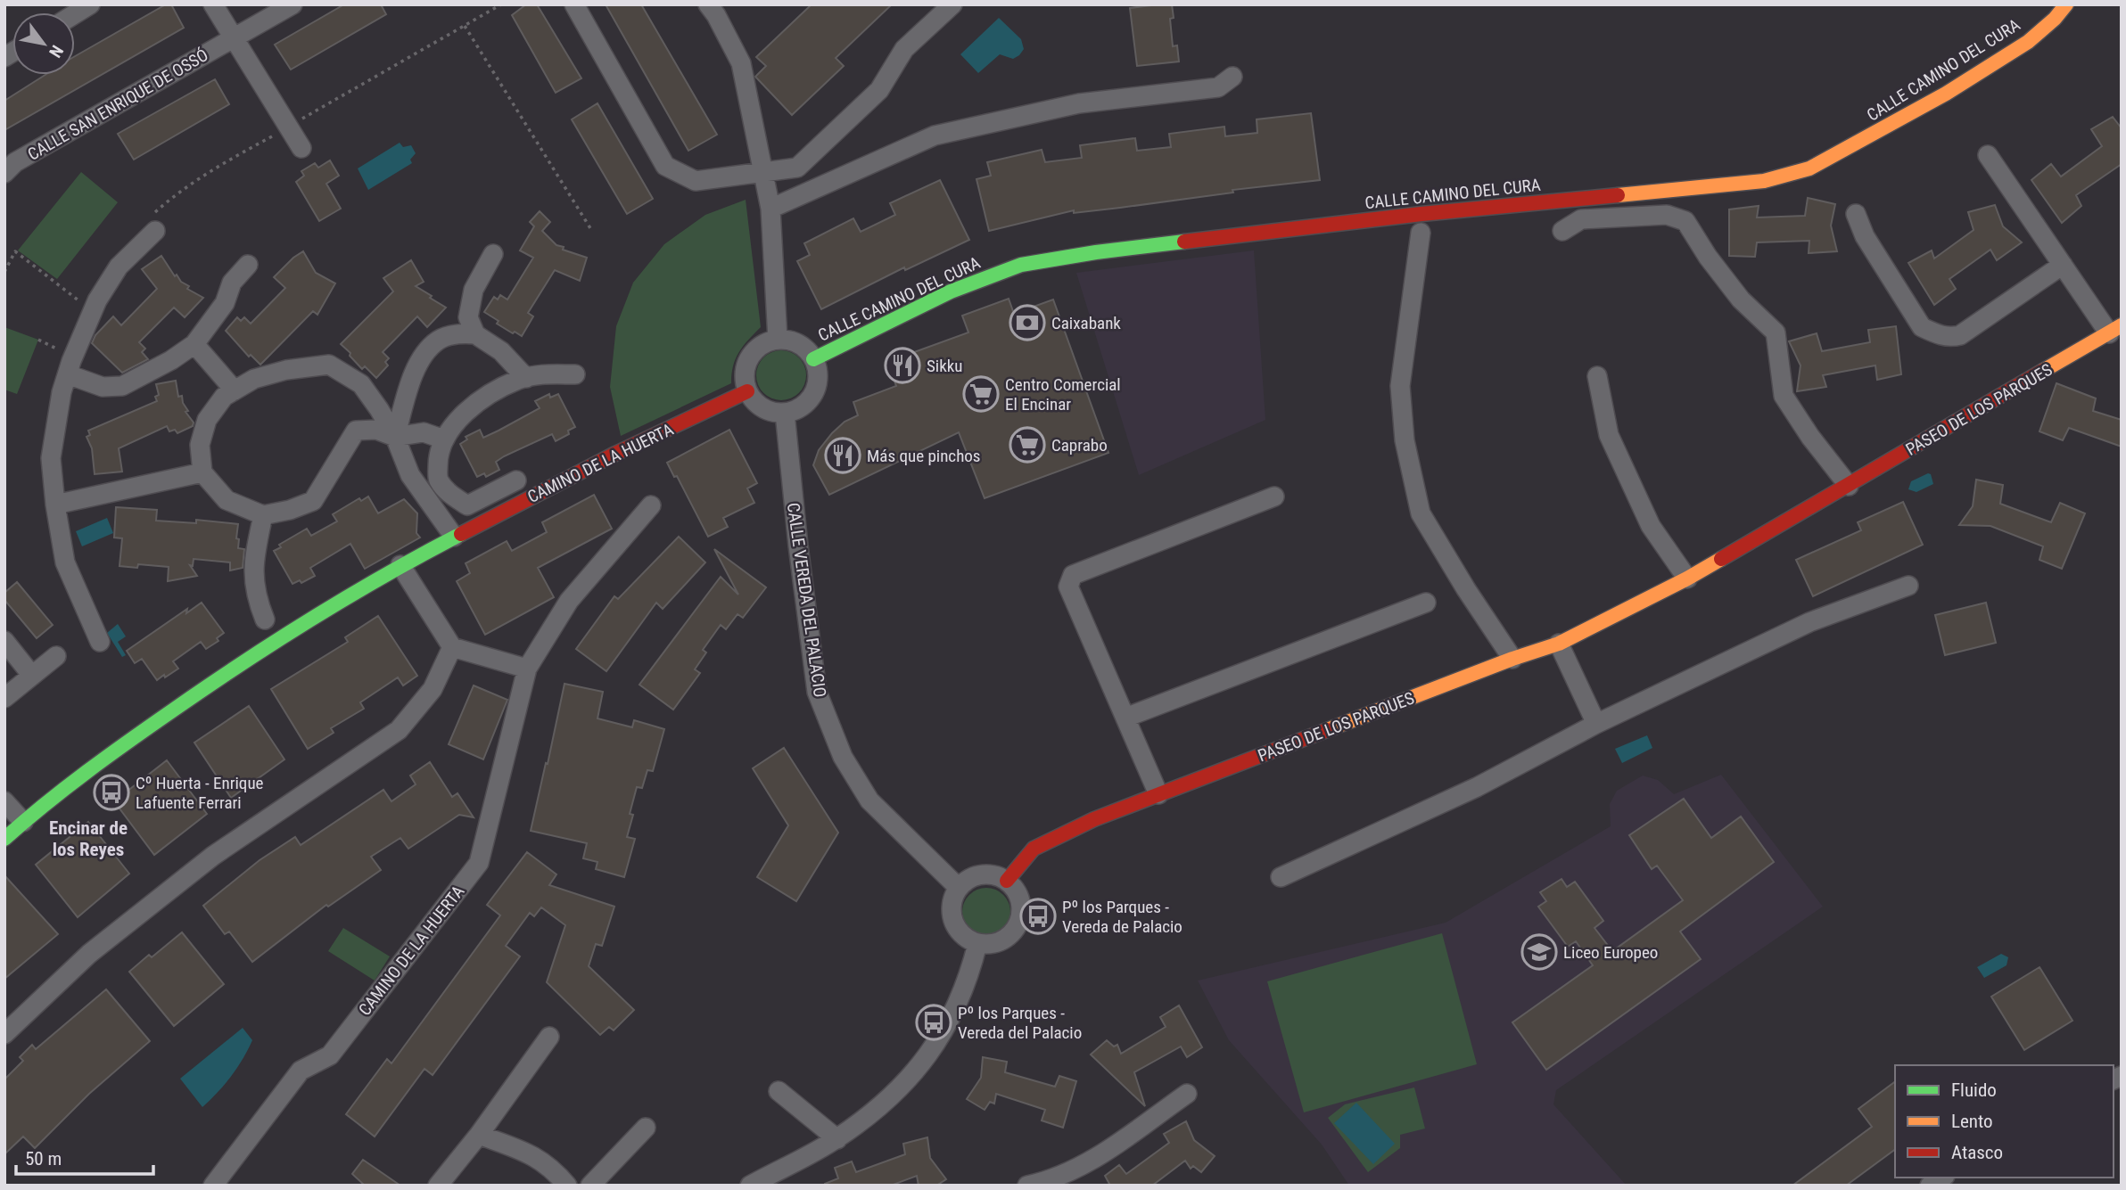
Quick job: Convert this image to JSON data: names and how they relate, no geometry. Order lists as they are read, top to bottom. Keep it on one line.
{"streets":{"street":["CALLE CAMINO DEL CURA","CALLE SAN ENRIQUE DE OSSÓ","PASEO DE LOS PARQUES","CAMINO DE LA HUERTA","CALLE VEREDA DEL PALACIO"]},"crossings":[["CALLE CAMINO DEL CURA","CAMINO DE LA HUERTA"],["CALLE CAMINO DEL CURA","CALLE VEREDA DEL PALACIO"],["PASEO DE LOS PARQUES","CALLE VEREDA DEL PALACIO"],["CAMINO DE LA HUERTA","CALLE VEREDA DEL PALACIO"]],"districts":["Encinar de los Reyes"],"places":{"bank":["Caixabank"],"restaurant":["Sikku","Más que pinchos"],"supermarket":["Centro Comercial El Encinar","Caprabo"],"bus stop":["Cº Huerta - Enrique Lafuente Ferrari","Pº los Parques - Vereda de Palacio","Pº los Parques - Vereda del Palacio"],"school or university":["Liceo Europeo"]},"legend":["Fluido","Lento","Atasco"],"scale_bar":"50 m","north":"bottom right"}
